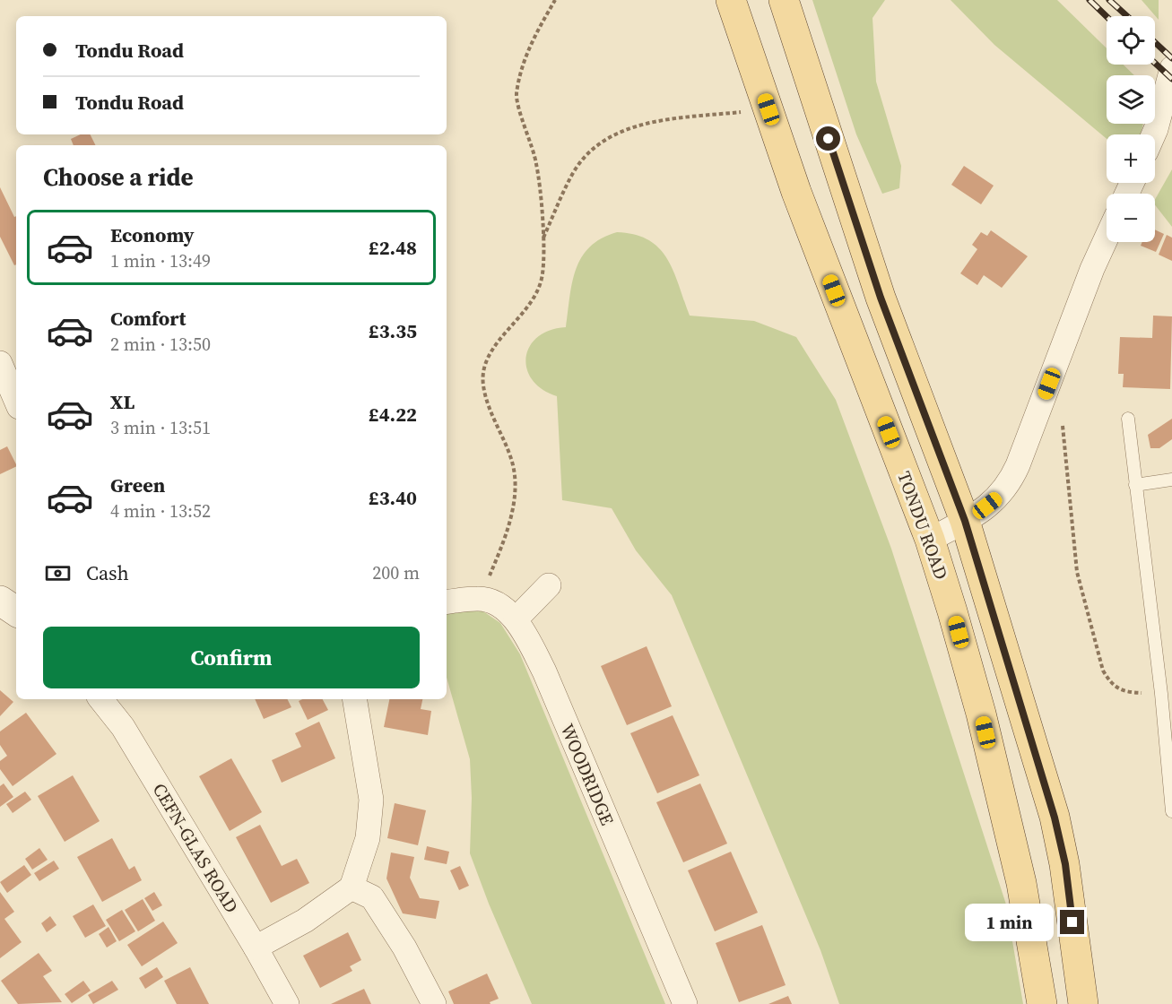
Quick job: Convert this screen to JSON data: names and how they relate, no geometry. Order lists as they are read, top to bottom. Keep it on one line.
{"streets":{"main road":["TONDU ROAD"],"street":["WOODRIDGE","CEFN-GLAS ROAD"]},"page":{"map_buttons":["+","−"],"banner":["Tondu Road","Tondu Road"],"heading":"Choose a ride","list":[{"name":"Economy","note":"1 min · 13:49","value":"£2.48"},{"name":"Comfort","note":"2 min · 13:50","value":"£3.35"},{"name":"XL","note":"3 min · 13:51","value":"£4.22"},{"name":"Green","note":"4 min · 13:52","value":"£3.40"}],"pay":["Cash","200 m"],"buttons":"Confirm","bubble":"1 min"}}
